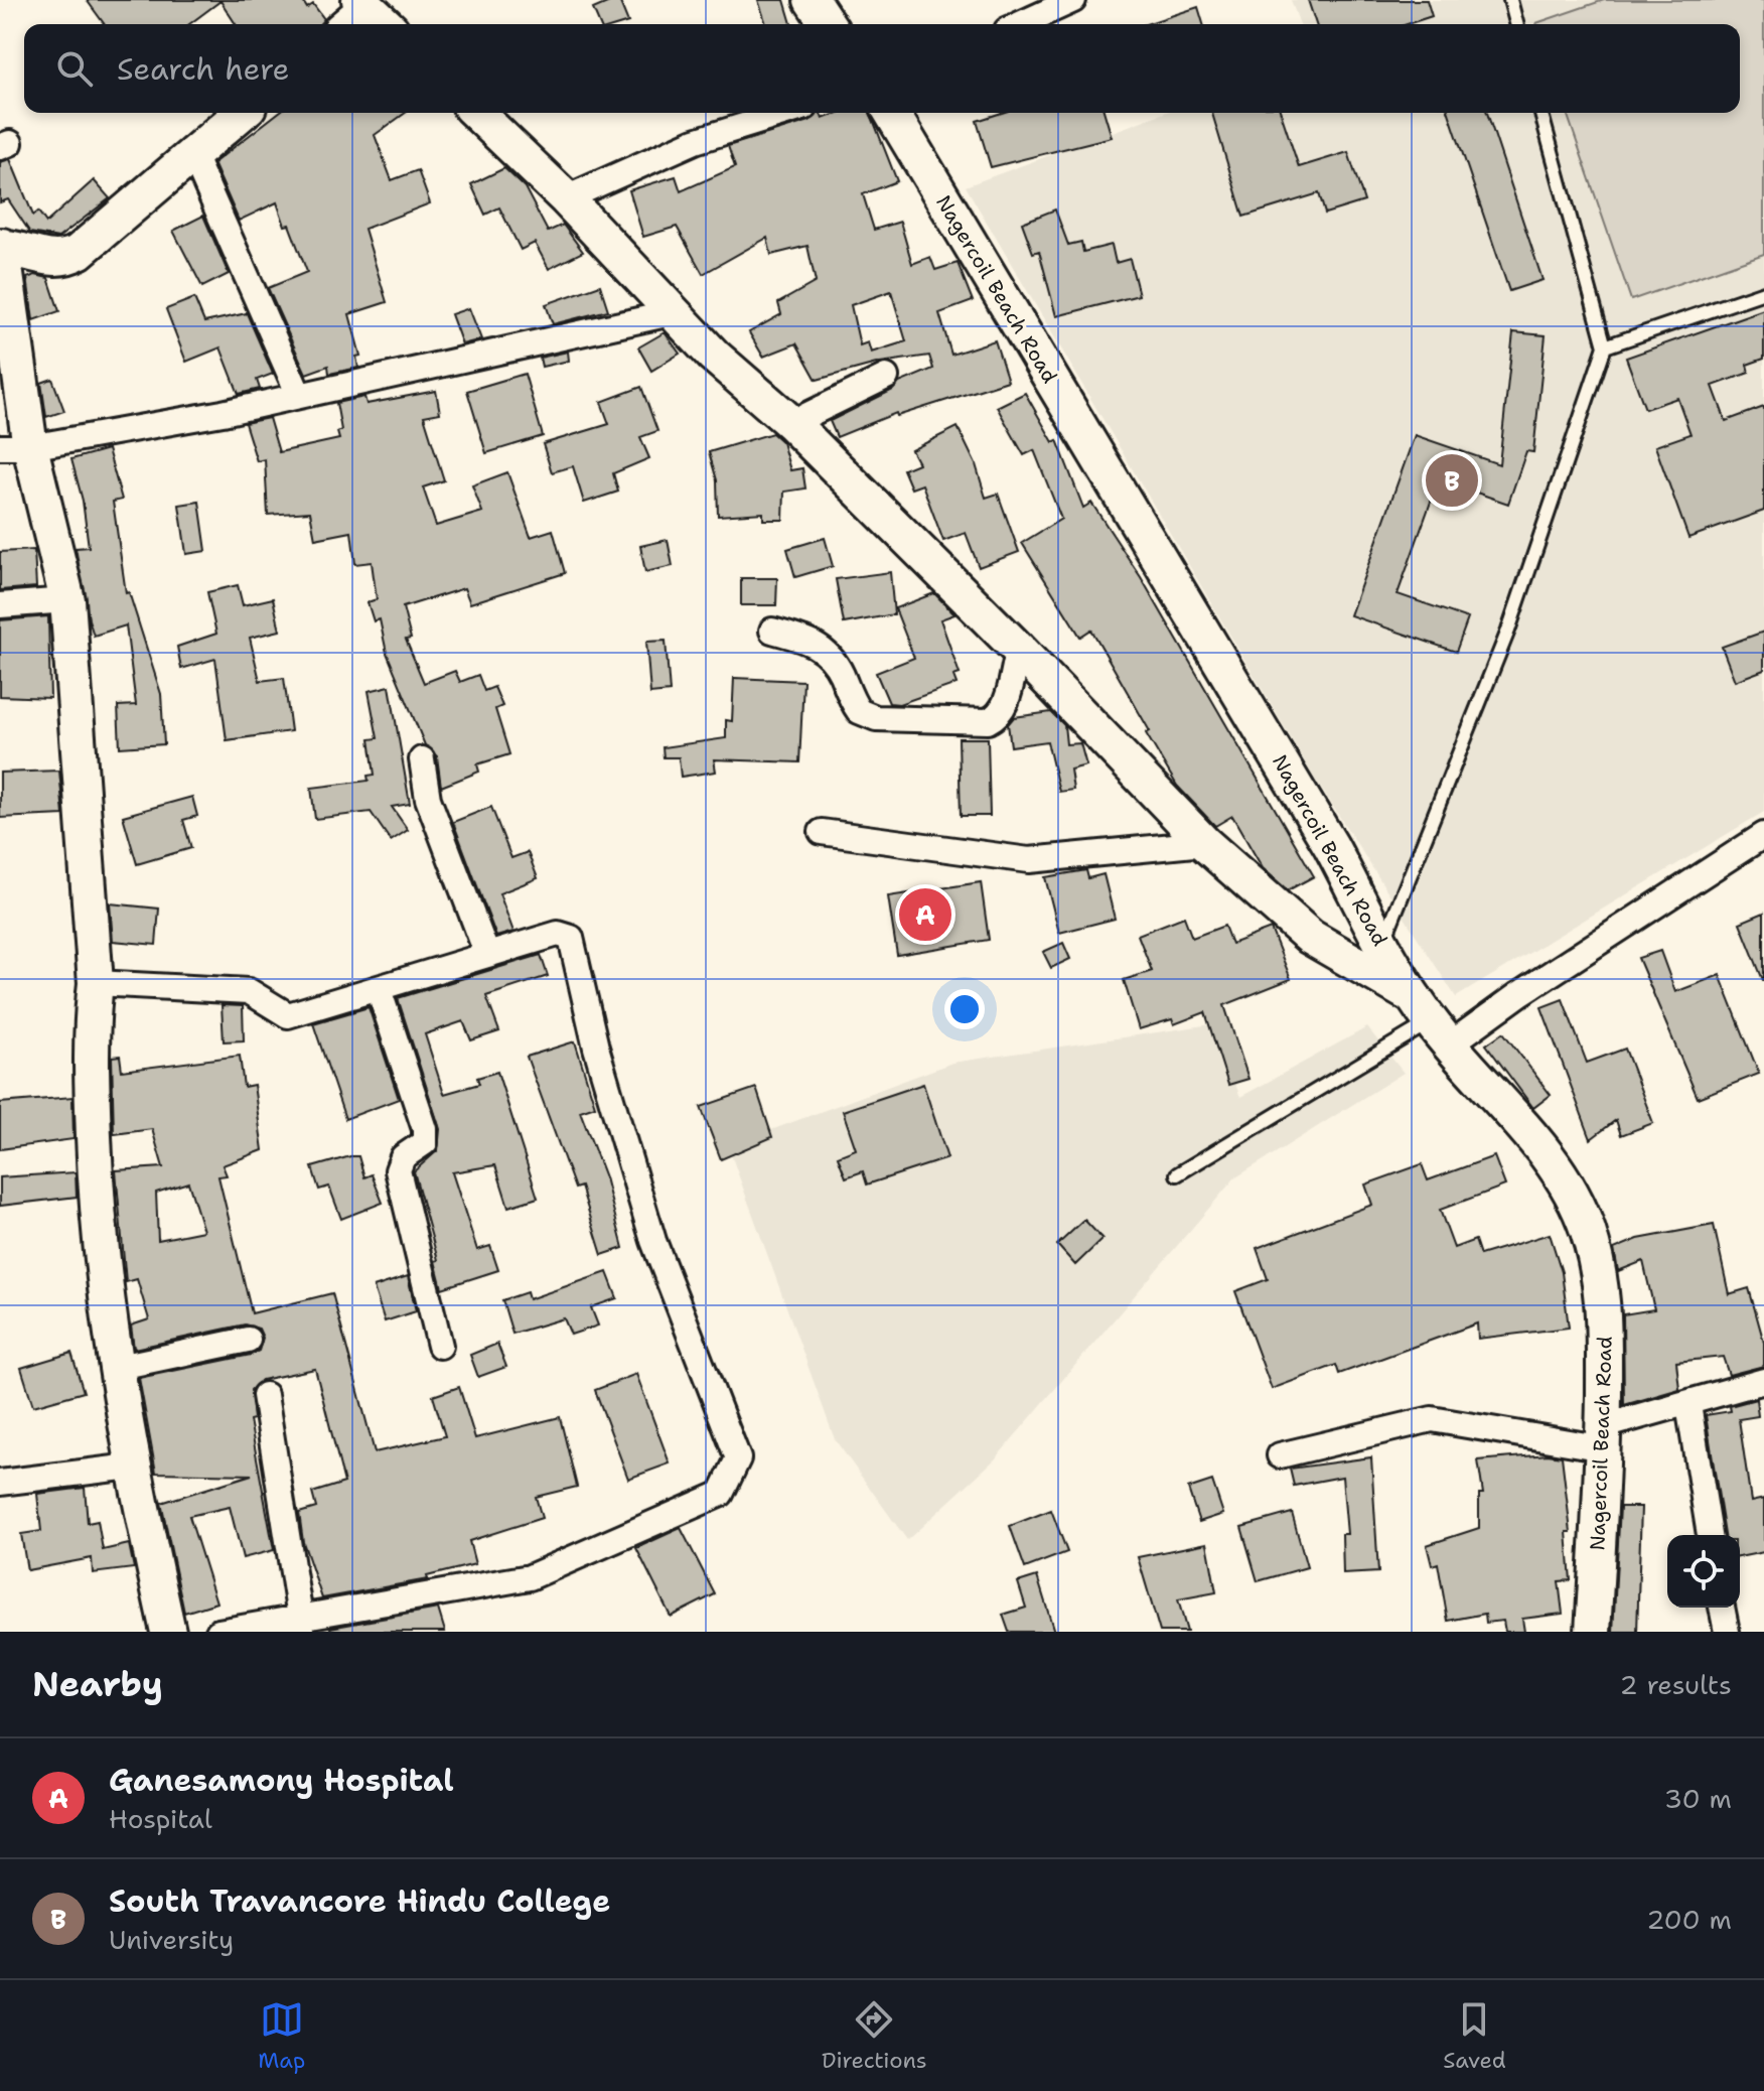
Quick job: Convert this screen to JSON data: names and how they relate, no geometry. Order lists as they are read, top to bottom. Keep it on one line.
{"streets":{"street":["Nagercoil Beach Road"]},"page":{"search":"Search here","pins":["B","A"],"heading":["Nearby","2 results"],"list":[{"mark":"A","name":"Ganesamony Hospital","note":"Hospital","value":"30 m"},{"mark":"B","name":"South Travancore Hindu College","note":"University","value":"200 m"}],"nav":["Map","Directions","Saved"]}}
